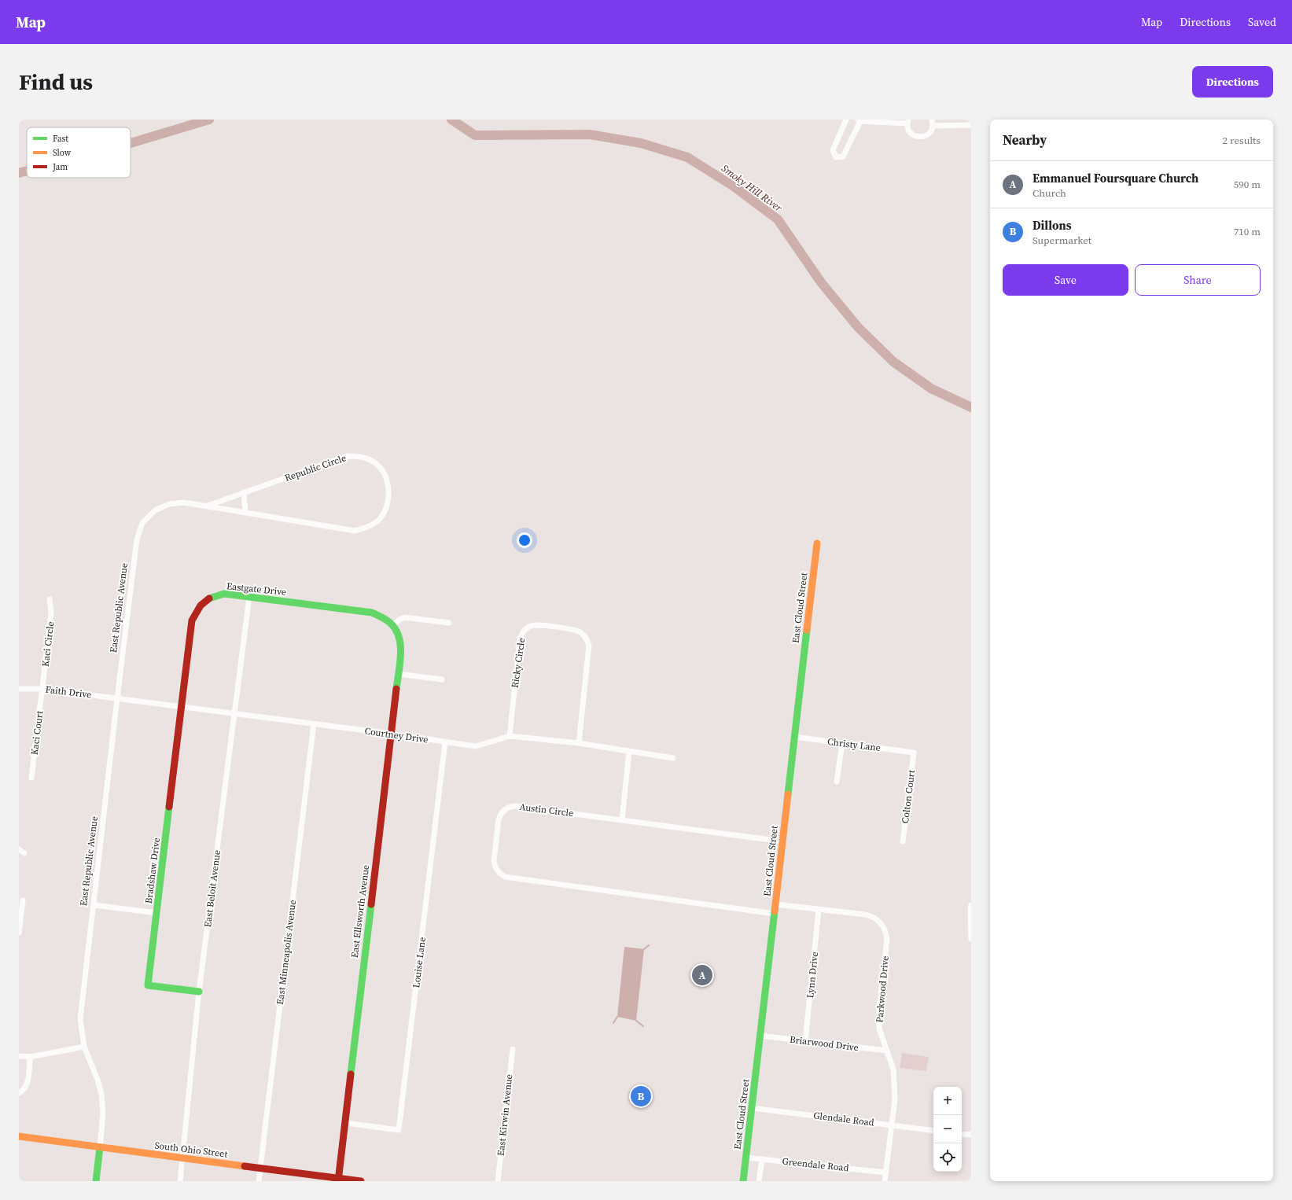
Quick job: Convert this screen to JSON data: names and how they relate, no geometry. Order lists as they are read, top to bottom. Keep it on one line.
{"streets":{"street":["Republic Circle","Eastgate Drive","East Republic Avenue","East Cloud Street","Kaci Circle","Ricky Circle","Faith Drive","Kaci Court","Courtney Drive","Christy Lane","Colton Court","Austin Circle","Bradshaw Drive","East Beloit Avenue","East Ellsworth Avenue","East Minneapolis Avenue","Louise Lane","Lynn Drive","Parkwood Drive","Briarwood Drive","East Kirwin Avenue","Glendale Road","South Ohio Street","Greendale Road"]},"crossings":[["Republic Circle","East Republic Avenue"],["Eastgate Drive","Courtney Drive"],["Eastgate Drive","Bradshaw Drive"],["Eastgate Drive","East Beloit Avenue"],["Eastgate Drive","East Ellsworth Avenue"],["East Republic Avenue","Faith Drive"],["East Republic Avenue","Courtney Drive"],["East Republic Avenue","South Ohio Street"],["East Cloud Street","Christy Lane"],["East Cloud Street","Austin Circle"],["East Cloud Street","Parkwood Drive"],["East Cloud Street","Briarwood Drive"],["East Cloud Street","Glendale Road"],["East Cloud Street","Greendale Road"],["Kaci Circle","Faith Drive"],["Kaci Circle","Kaci Court"],["Ricky Circle","Courtney Drive"],["Faith Drive","Kaci Court"],["Faith Drive","Courtney Drive"],["Courtney Drive","Bradshaw Drive"],["Courtney Drive","East Beloit Avenue"],["Courtney Drive","East Ellsworth Avenue"],["Courtney Drive","East Minneapolis Avenue"],["Courtney Drive","Louise Lane"],["Christy Lane","Colton Court"],["Bradshaw Drive","East Beloit Avenue"],["East Beloit Avenue","South Ohio Street"],["East Ellsworth Avenue","Louise Lane"],["East Ellsworth Avenue","South Ohio Street"],["East Minneapolis Avenue","South Ohio Street"],["Lynn Drive","Parkwood Drive"],["Lynn Drive","Briarwood Drive"],["Parkwood Drive","Briarwood Drive"],["Parkwood Drive","Glendale Road"],["Parkwood Drive","Greendale Road"]],"water":["Smoky Hill River"],"legend":["Fast","Slow","Jam"],"page":{"header":"Map","nav":["Map","Directions","Saved"],"buttons":["Directions",["Save","Share"]],"title":"Find us","heading":["Nearby","2 results"],"list":[{"mark":"A","name":"Emmanuel Foursquare Church","note":"Church","value":"590 m"},{"mark":"B","name":"Dillons","note":"Supermarket","value":"710 m"}],"pins":["A","B"],"map_buttons":["+","−"]}}
